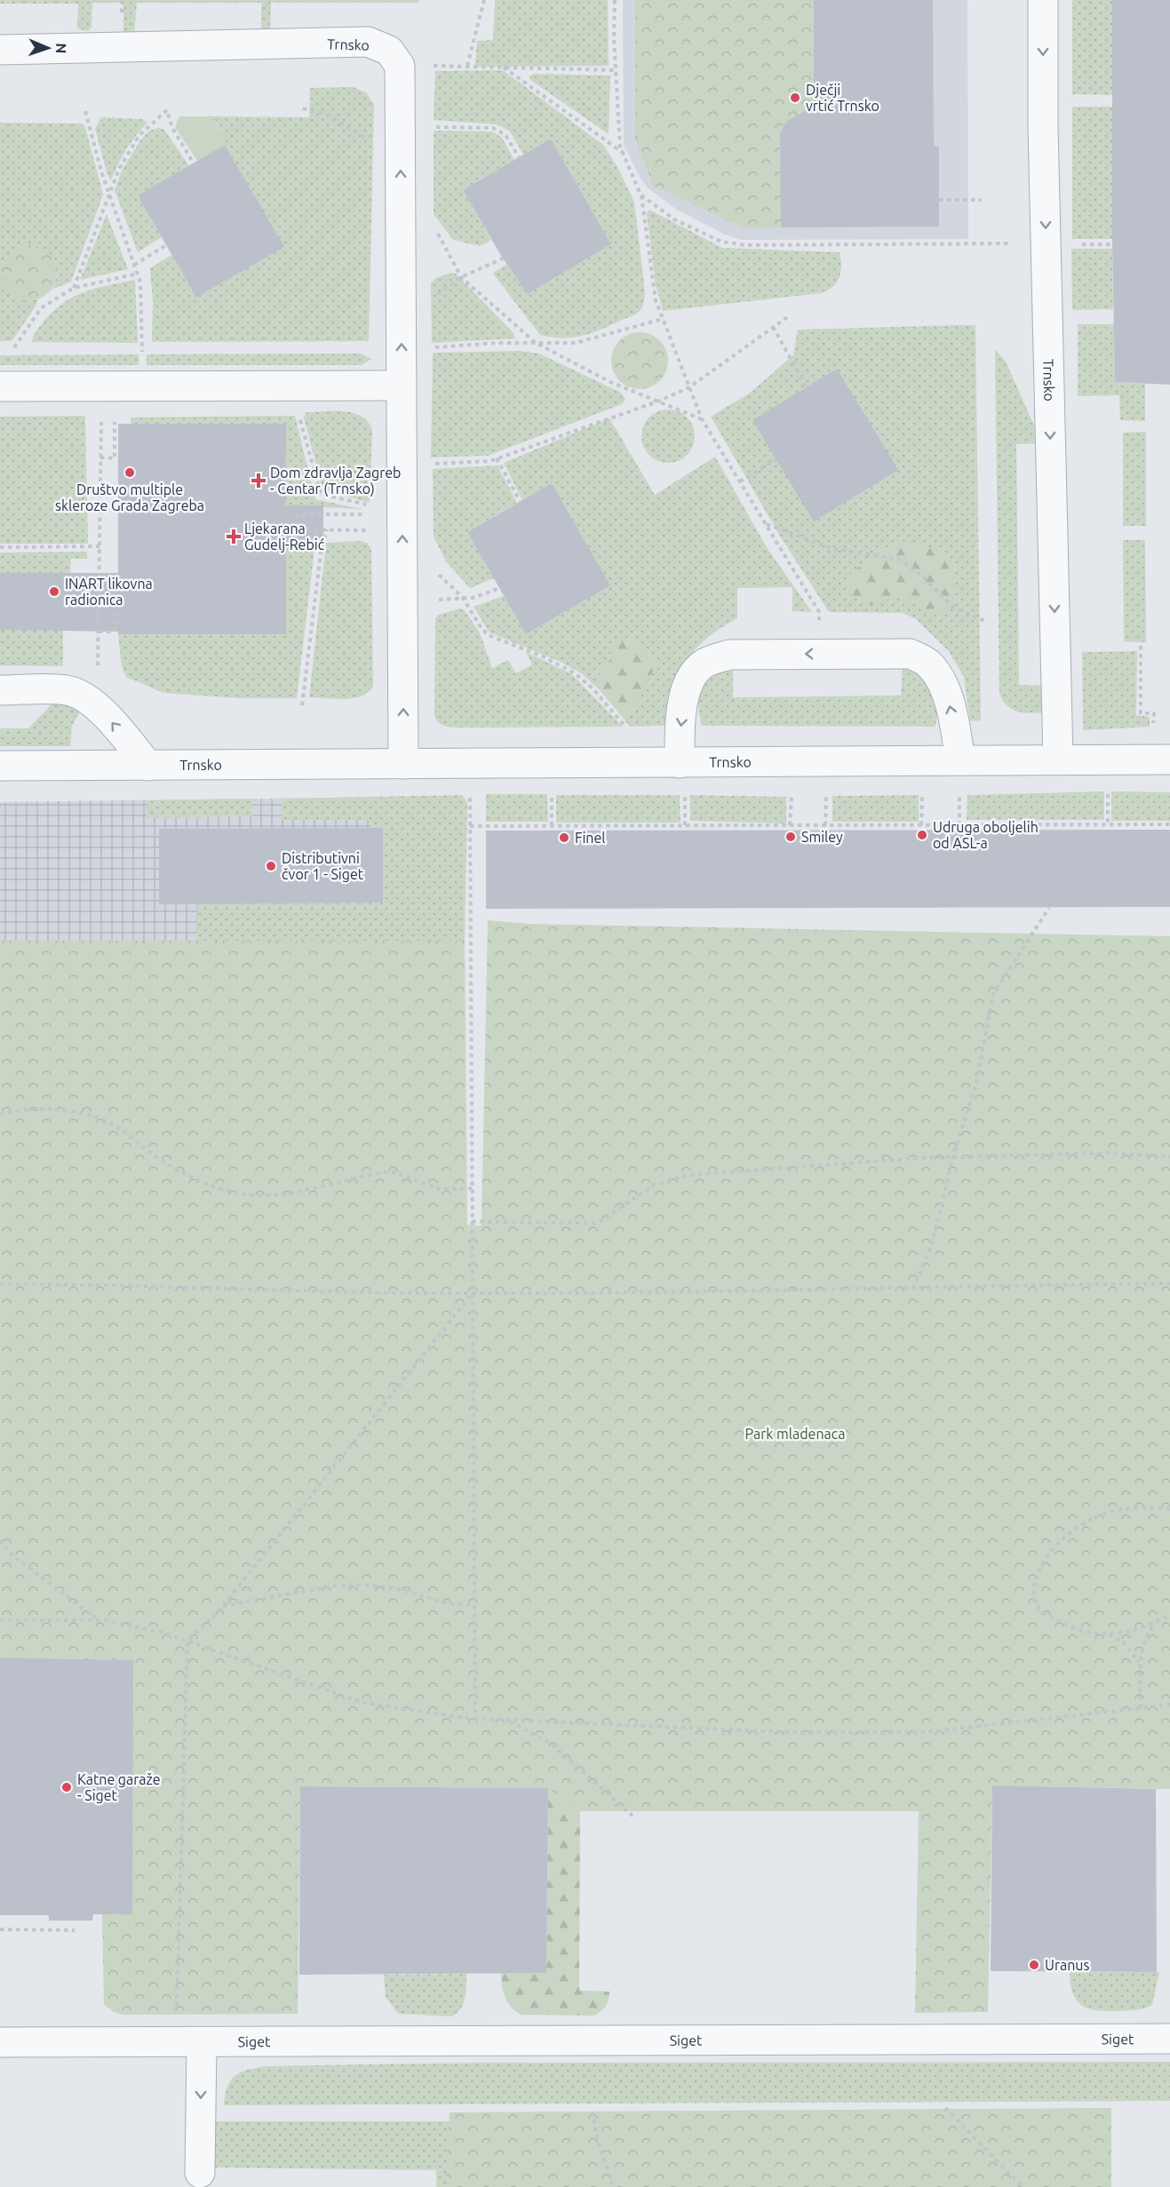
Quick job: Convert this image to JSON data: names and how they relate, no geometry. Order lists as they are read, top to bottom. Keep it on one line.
{"streets":{"street":["Trnsko","Siget"]},"parks":["Park mladenaca"],"places":{"other":["Dječji vrtić Trnsko","Društvo multiple skleroze Grada Zagreba","INART likovna radionica","Udruga oboljelih od ASL-a","Smiley","Finel","Distributivni čvor 1 - Siget","Katne garaže - Siget","Uranus"],"health":["Dom zdravlja Zagreb - Centar (Trnsko)","Ljekarana Gudelj-Rebić"]},"north":"right"}
